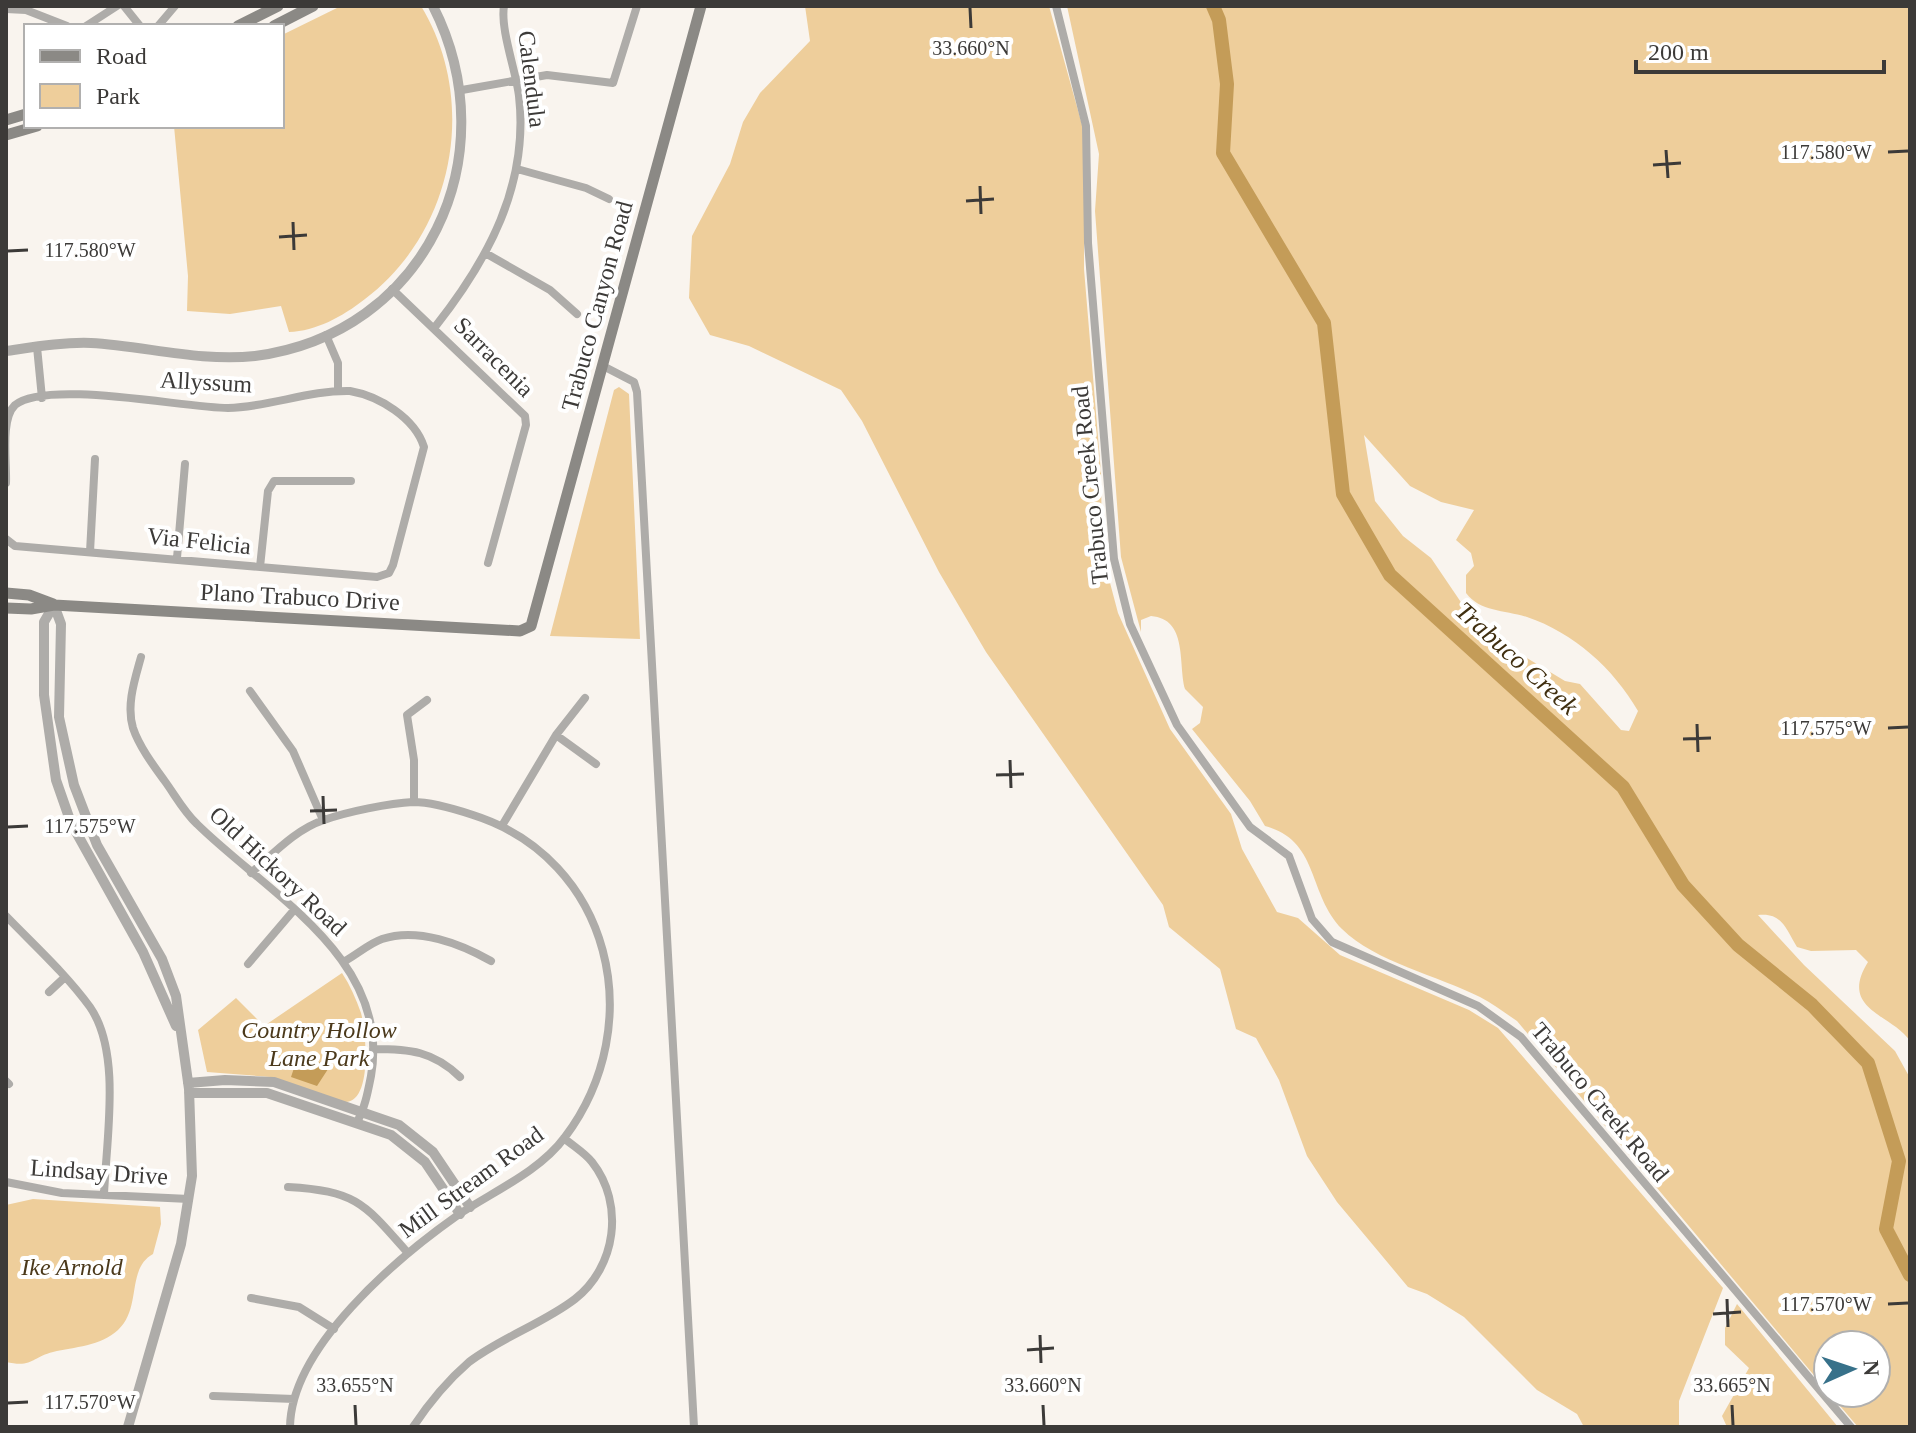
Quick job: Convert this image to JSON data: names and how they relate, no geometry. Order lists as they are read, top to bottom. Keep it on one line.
{"streets":{"main road":["Trabuco Canyon Road","Plano Trabuco Drive"],"street":["Calendula","Sarracenia","Allyssum","Trabuco Creek Road","Via Felicia","Old Hickory Road","Lindsay Drive","Mill Stream Road"]},"crossings":[["Calendula","Sarracenia"],["Trabuco Canyon Road","Plano Trabuco Drive"],["Allyssum","Via Felicia"],["Old Hickory Road","Mill Stream Road"]],"water":["Trabuco Creek"],"parks":["Country Hollow Lane Park","Ike Arnold"],"legend":["Road","Park"],"scale_bar":"200 m","north":"right","coordinates":["33.660°N","117.580°W","117.575°W","117.570°W","33.655°N","33.665°N"]}
